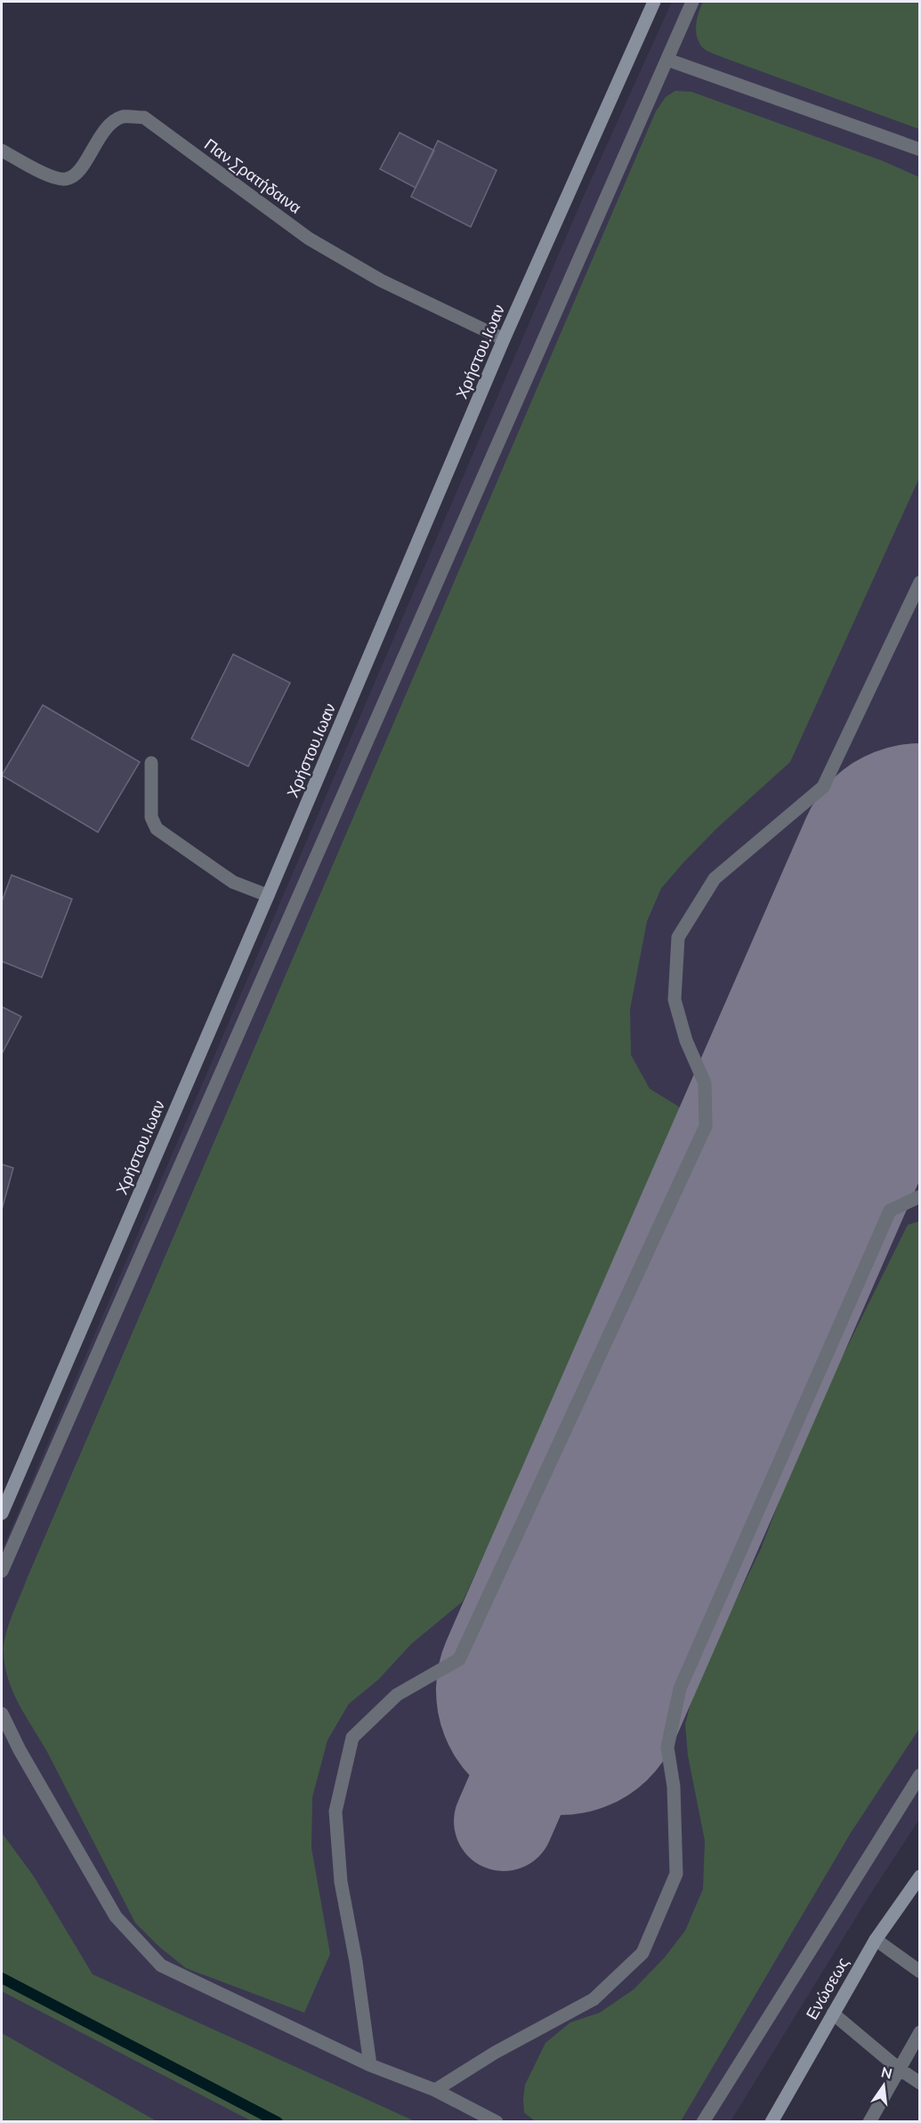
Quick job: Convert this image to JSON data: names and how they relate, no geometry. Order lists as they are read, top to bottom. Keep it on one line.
{"streets":{"street":["Παν.Σρατήδαινα","Χρήστου.Ιωαν","Ενώσεως"]},"crossings":[["Παν.Σρατήδαινα","Χρήστου.Ιωαν"]],"north":"top"}
